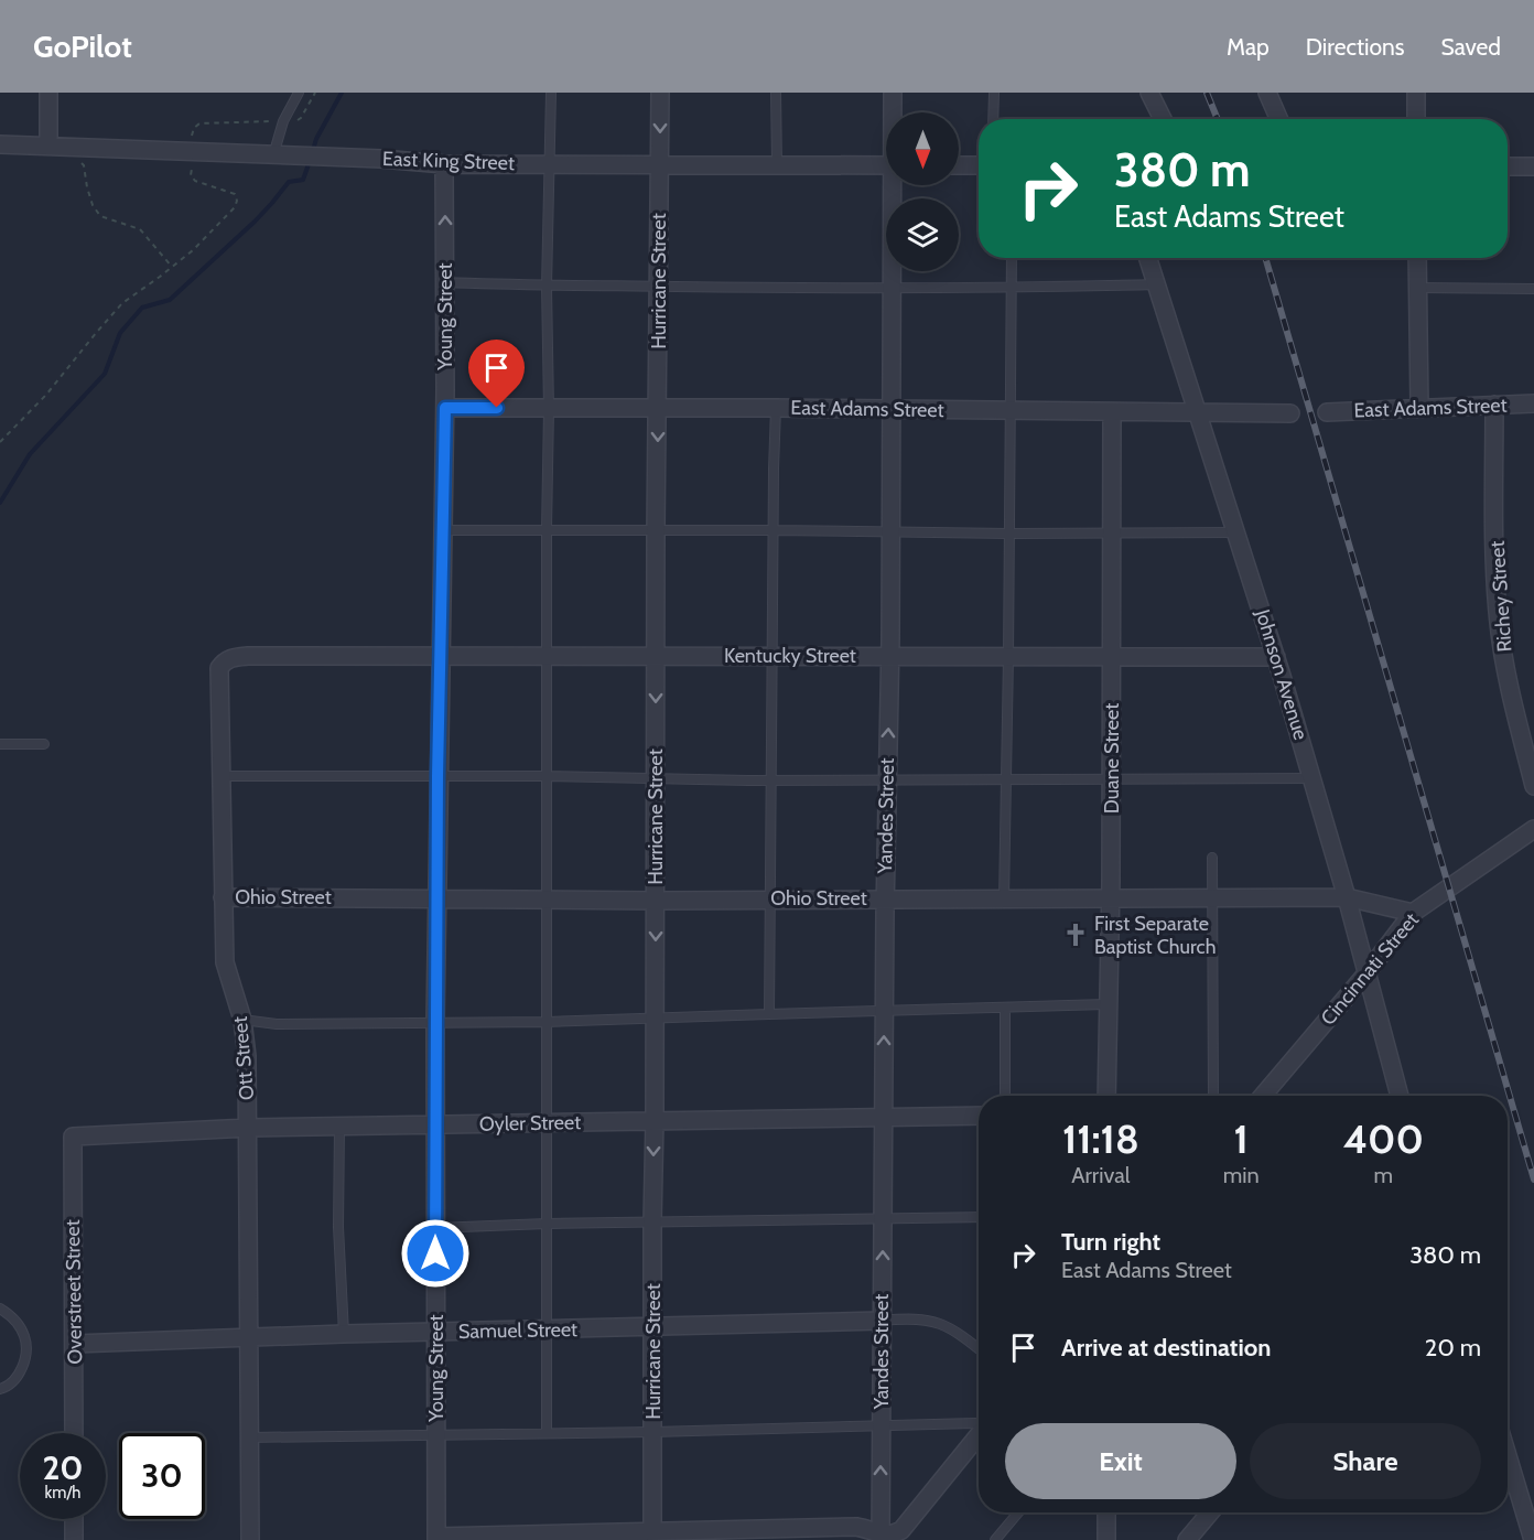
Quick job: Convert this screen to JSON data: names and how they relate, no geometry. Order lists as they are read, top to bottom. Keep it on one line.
{"streets":{"street":["East King Street","Hurricane Street","Young Street","East Adams Street","Richey Street","Kentucky Street","Johnson Avenue","Duane Street","Yandes Street","Ohio Street","Cincinnati Street","Ott Street","Oyler Street","Overstreet Street","Samuel Street"]},"crossings":[["East King Street","Hurricane Street"],["East King Street","Young Street"],["Hurricane Street","East Adams Street"],["Hurricane Street","Kentucky Street"],["Hurricane Street","Ohio Street"],["Hurricane Street","Oyler Street"],["Hurricane Street","Samuel Street"],["Young Street","East Adams Street"],["Young Street","Kentucky Street"],["Young Street","Ohio Street"],["Young Street","Oyler Street"],["Young Street","Samuel Street"],["East Adams Street","Richey Street"],["East Adams Street","Johnson Avenue"],["East Adams Street","Duane Street"],["East Adams Street","Yandes Street"],["Kentucky Street","Johnson Avenue"],["Kentucky Street","Duane Street"],["Kentucky Street","Yandes Street"],["Kentucky Street","Ott Street"],["Johnson Avenue","Ohio Street"],["Johnson Avenue","Cincinnati Street"],["Duane Street","Ohio Street"],["Yandes Street","Ohio Street"],["Yandes Street","Oyler Street"],["Yandes Street","Samuel Street"],["Ohio Street","Cincinnati Street"],["Ohio Street","Ott Street"],["Ott Street","Oyler Street"],["Ott Street","Samuel Street"],["Oyler Street","Overstreet Street"],["Overstreet Street","Samuel Street"]],"one_way":["Hurricane Street"],"places":{"church":["First Separate Baptist Church"]},"north":"bottom","page":{"header":"GoPilot","nav":["Map","Directions","Saved"],"turn":["380 m","East Adams Street"],"eta":["11:18","Arrival","1","min","400","m"],"list":[{"name":"Turn right","note":"East Adams Street","value":"380 m"},{"name":"Arrive at destination","value":"20 m"}],"buttons":["Exit","Share"],"speed":"20 km/h","limit":"30"}}
